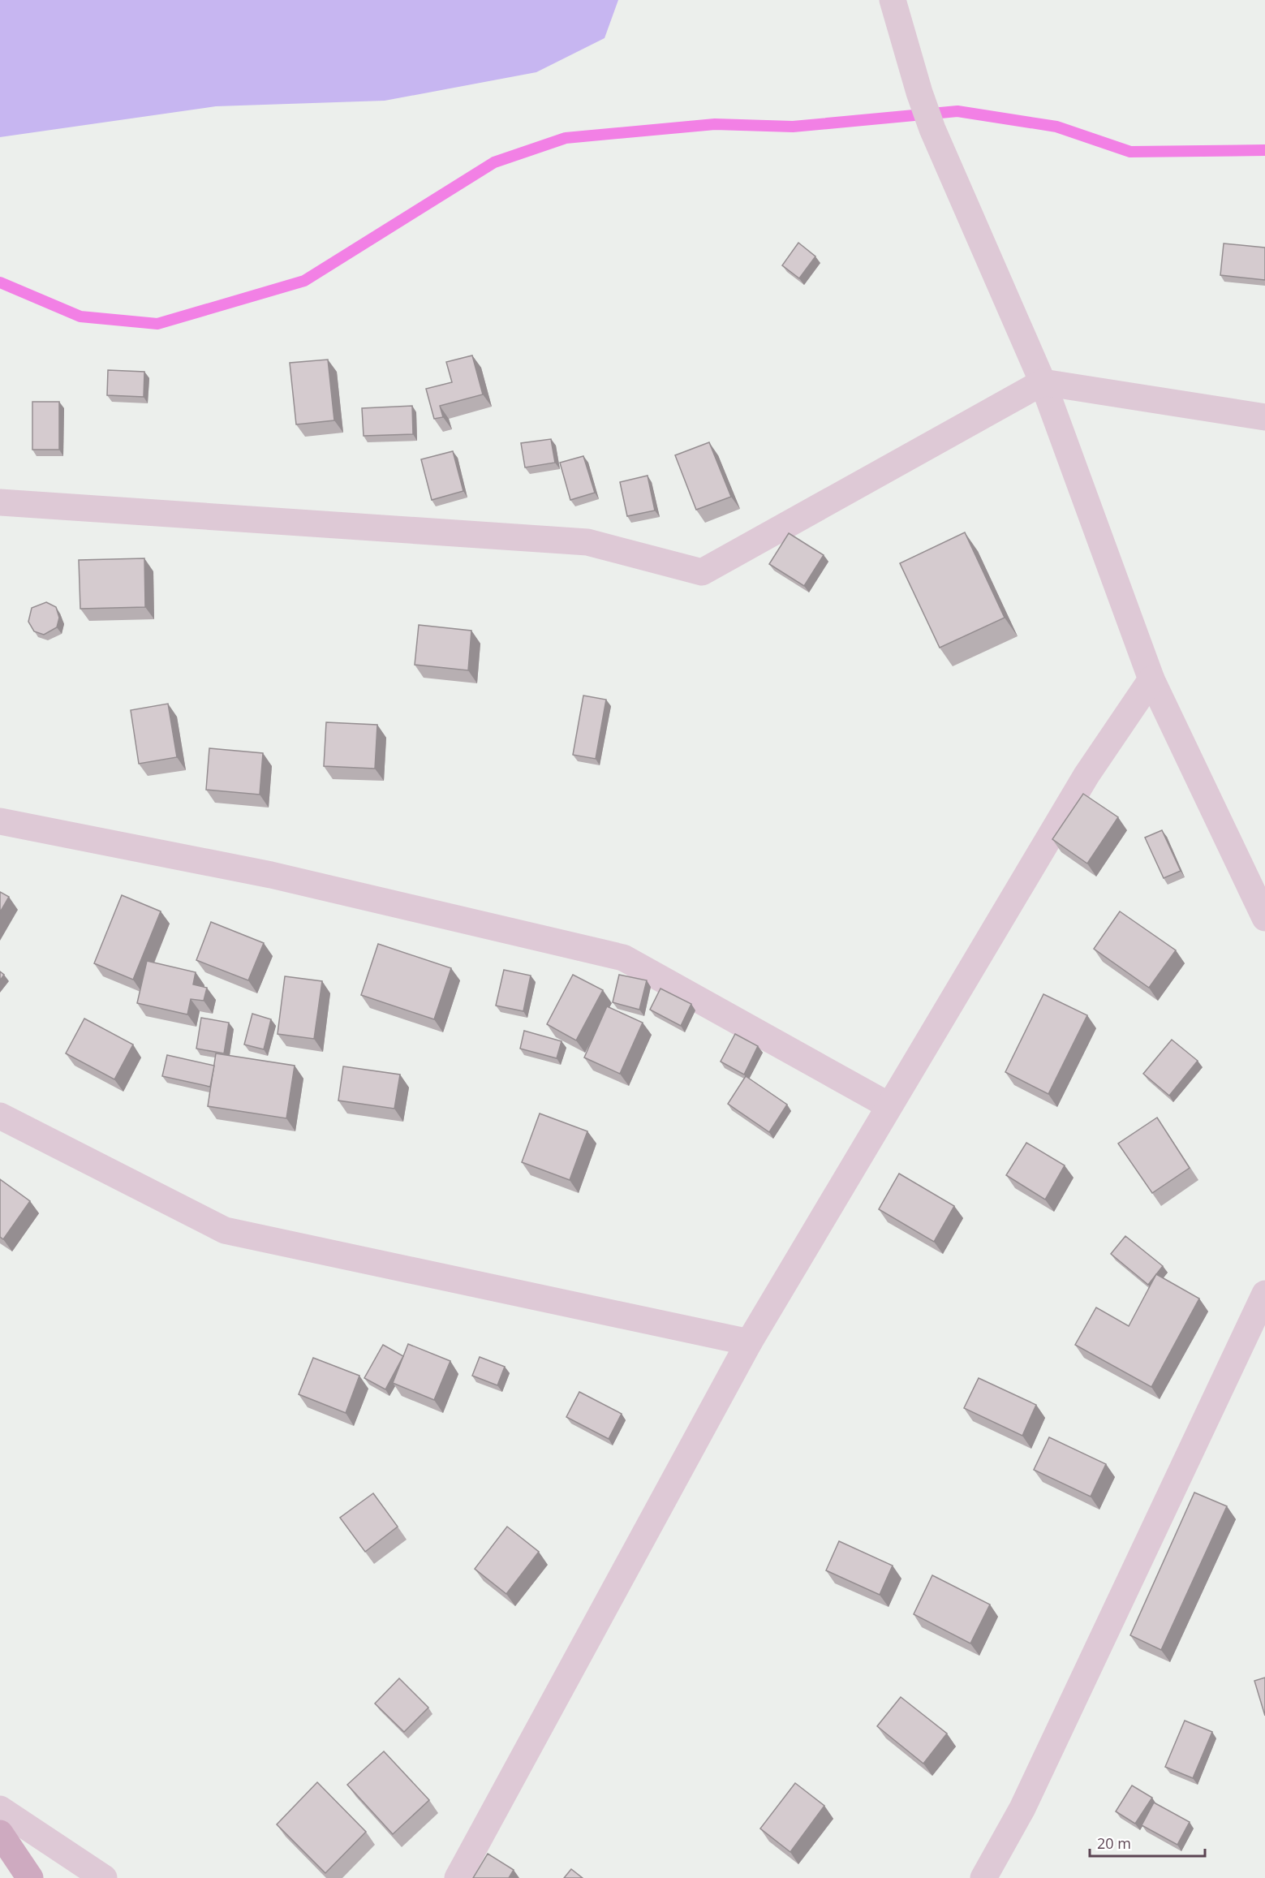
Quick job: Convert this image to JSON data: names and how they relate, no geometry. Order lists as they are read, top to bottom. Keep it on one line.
{"scale_bar":"20 m"}
